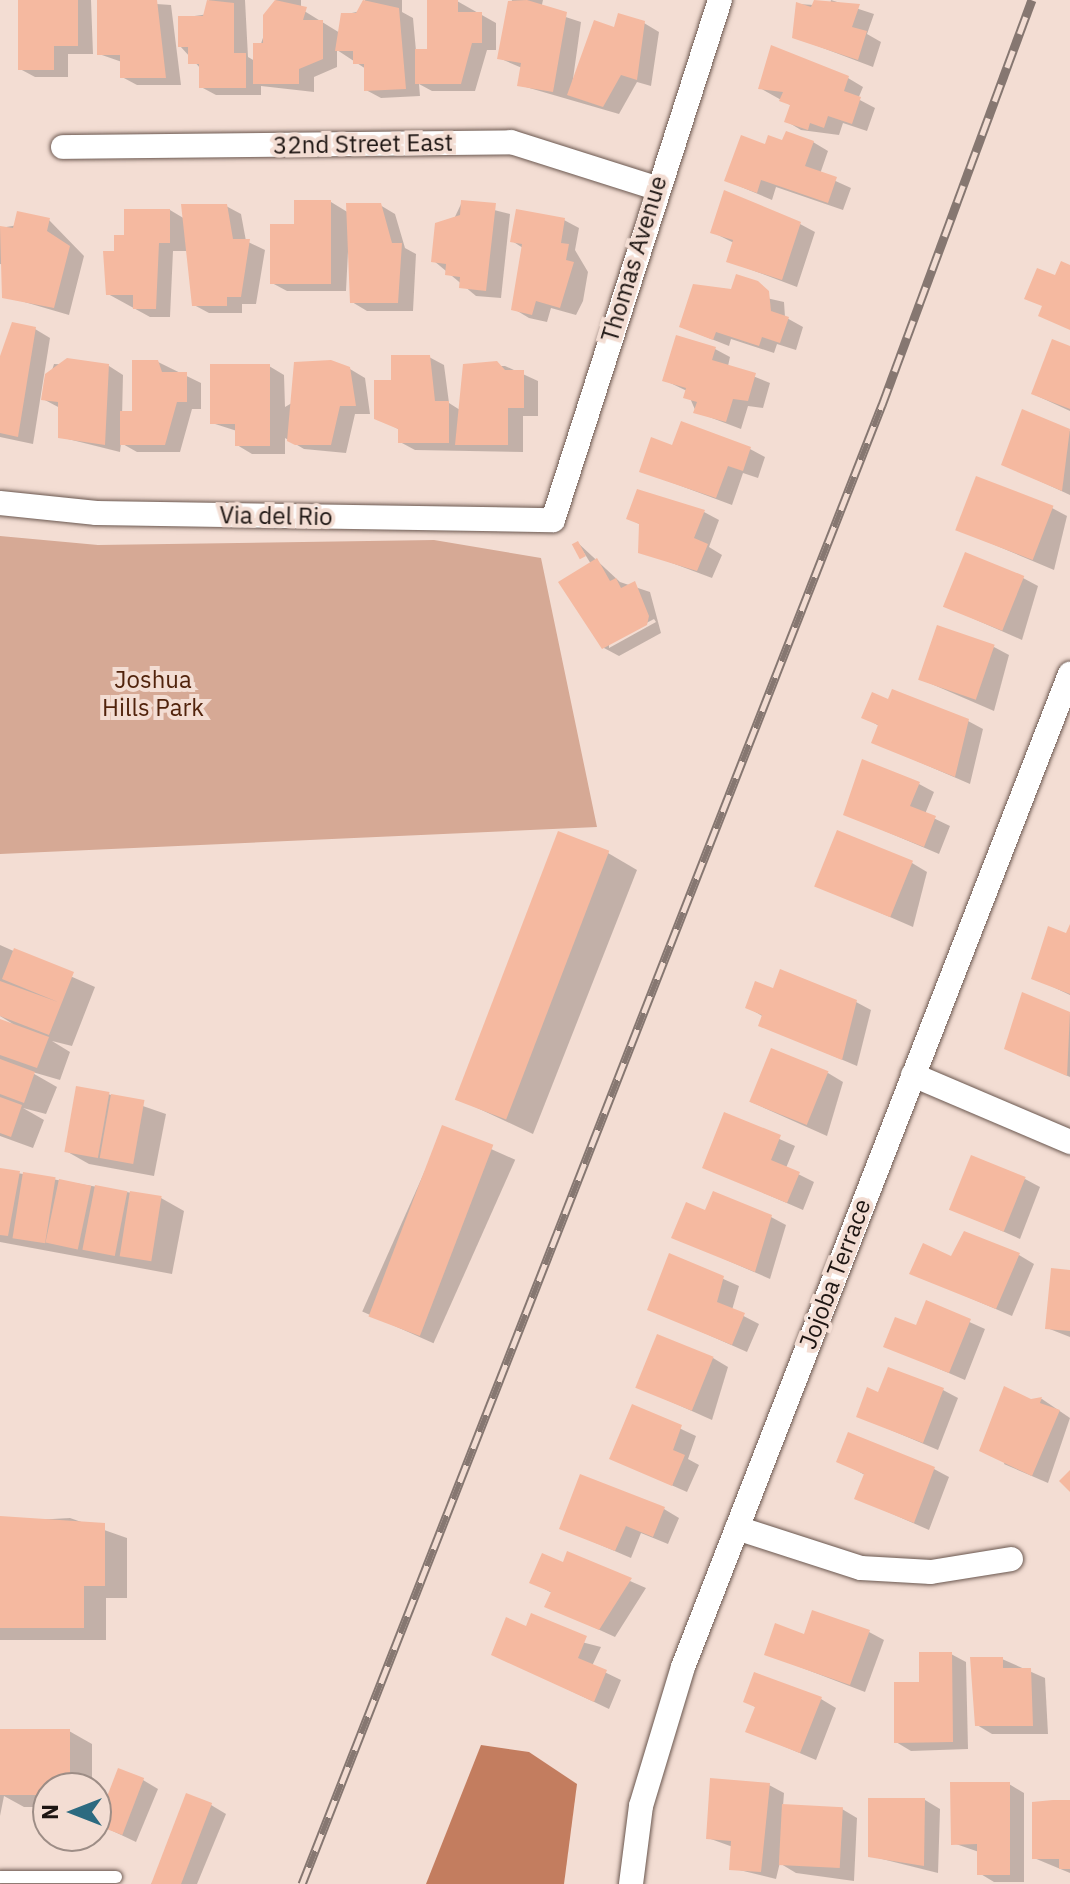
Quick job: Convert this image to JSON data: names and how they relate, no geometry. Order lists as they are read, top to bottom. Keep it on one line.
{"streets":{"street":["32nd Street East","Thomas Avenue","Via del Rio","Jojoba Terrace"]},"crossings":[["32nd Street East","Thomas Avenue"],["Thomas Avenue","Via del Rio"]],"parks":["Joshua Hills Park"],"north":"left"}
